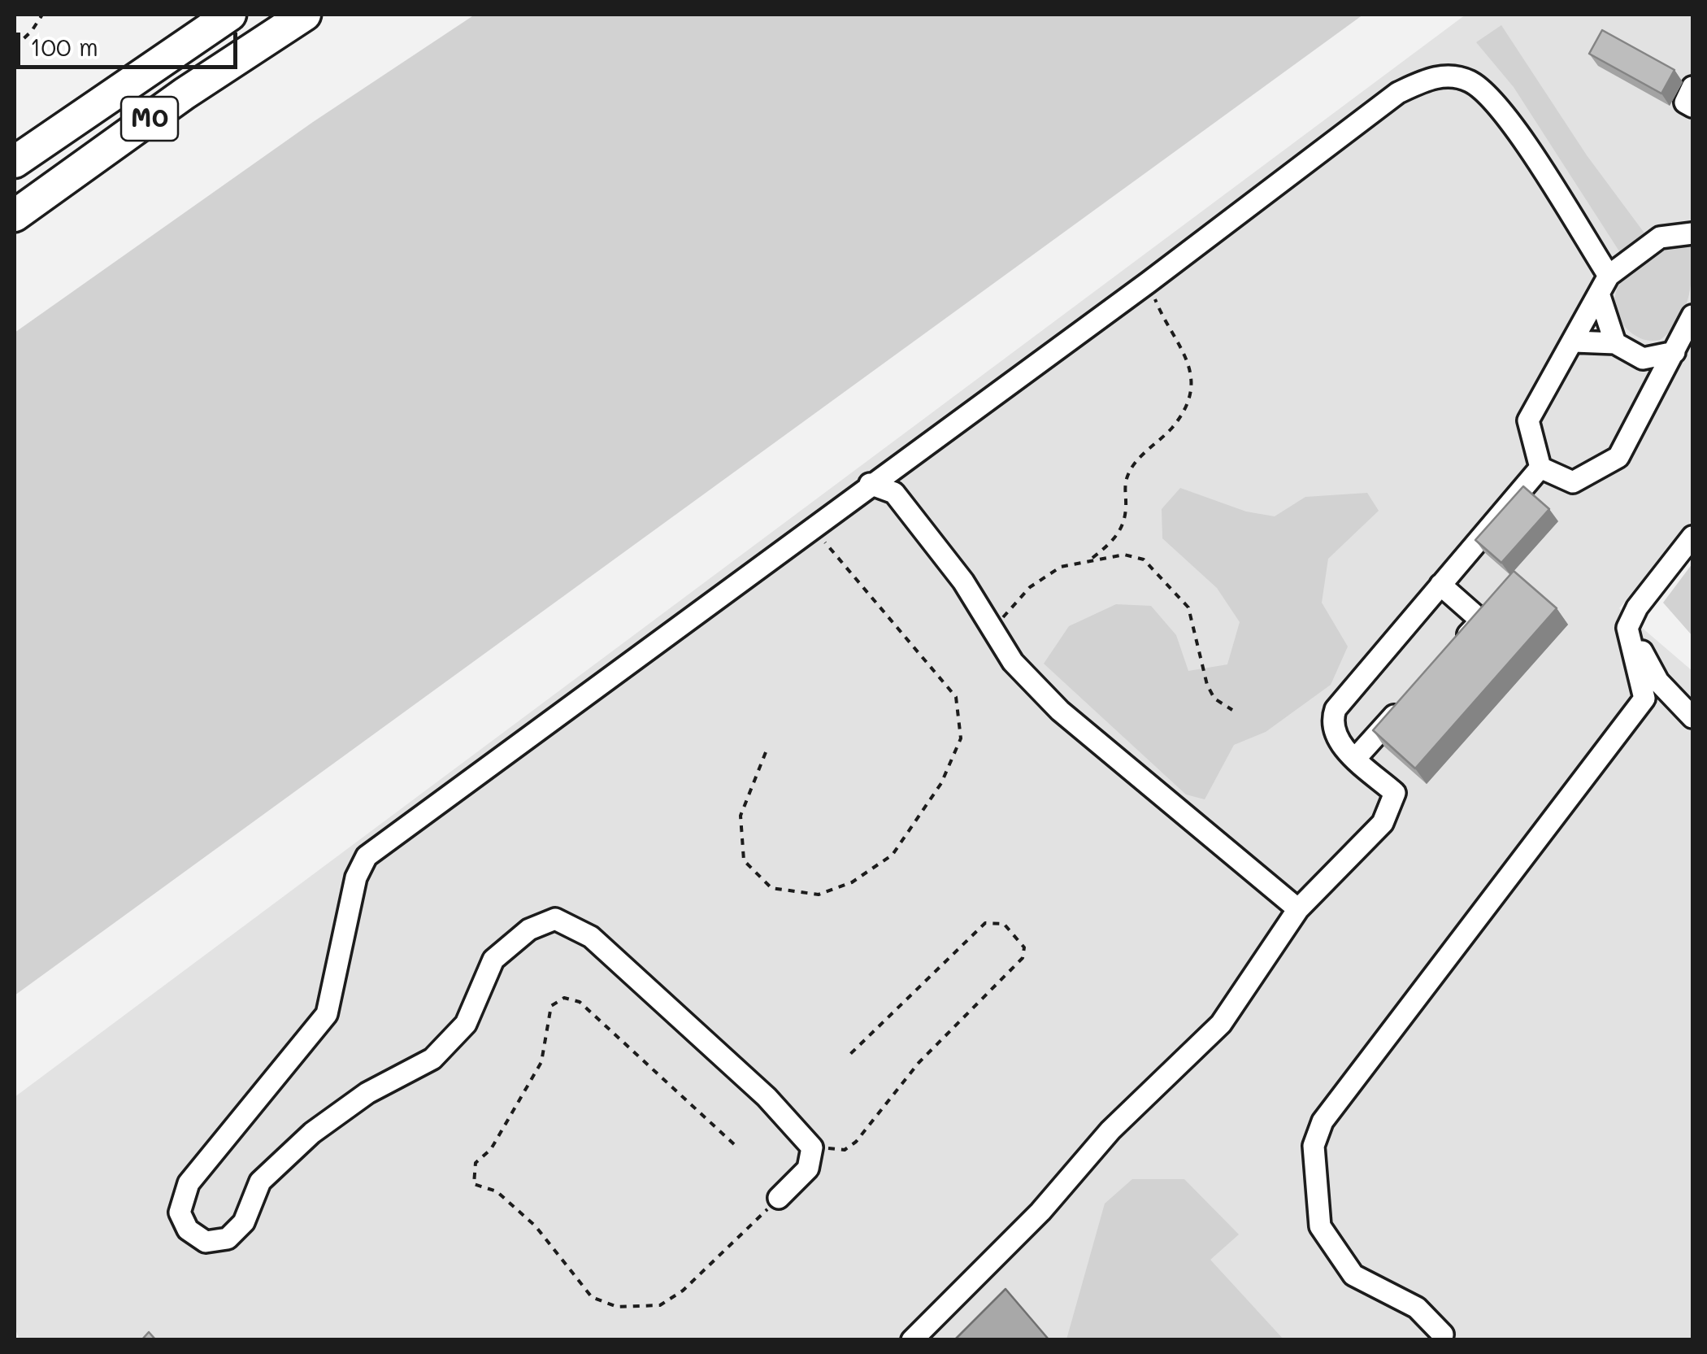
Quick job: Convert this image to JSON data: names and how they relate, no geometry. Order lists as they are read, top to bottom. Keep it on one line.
{"streets":{"highway":["M0"]},"scale_bar":"100 m"}
